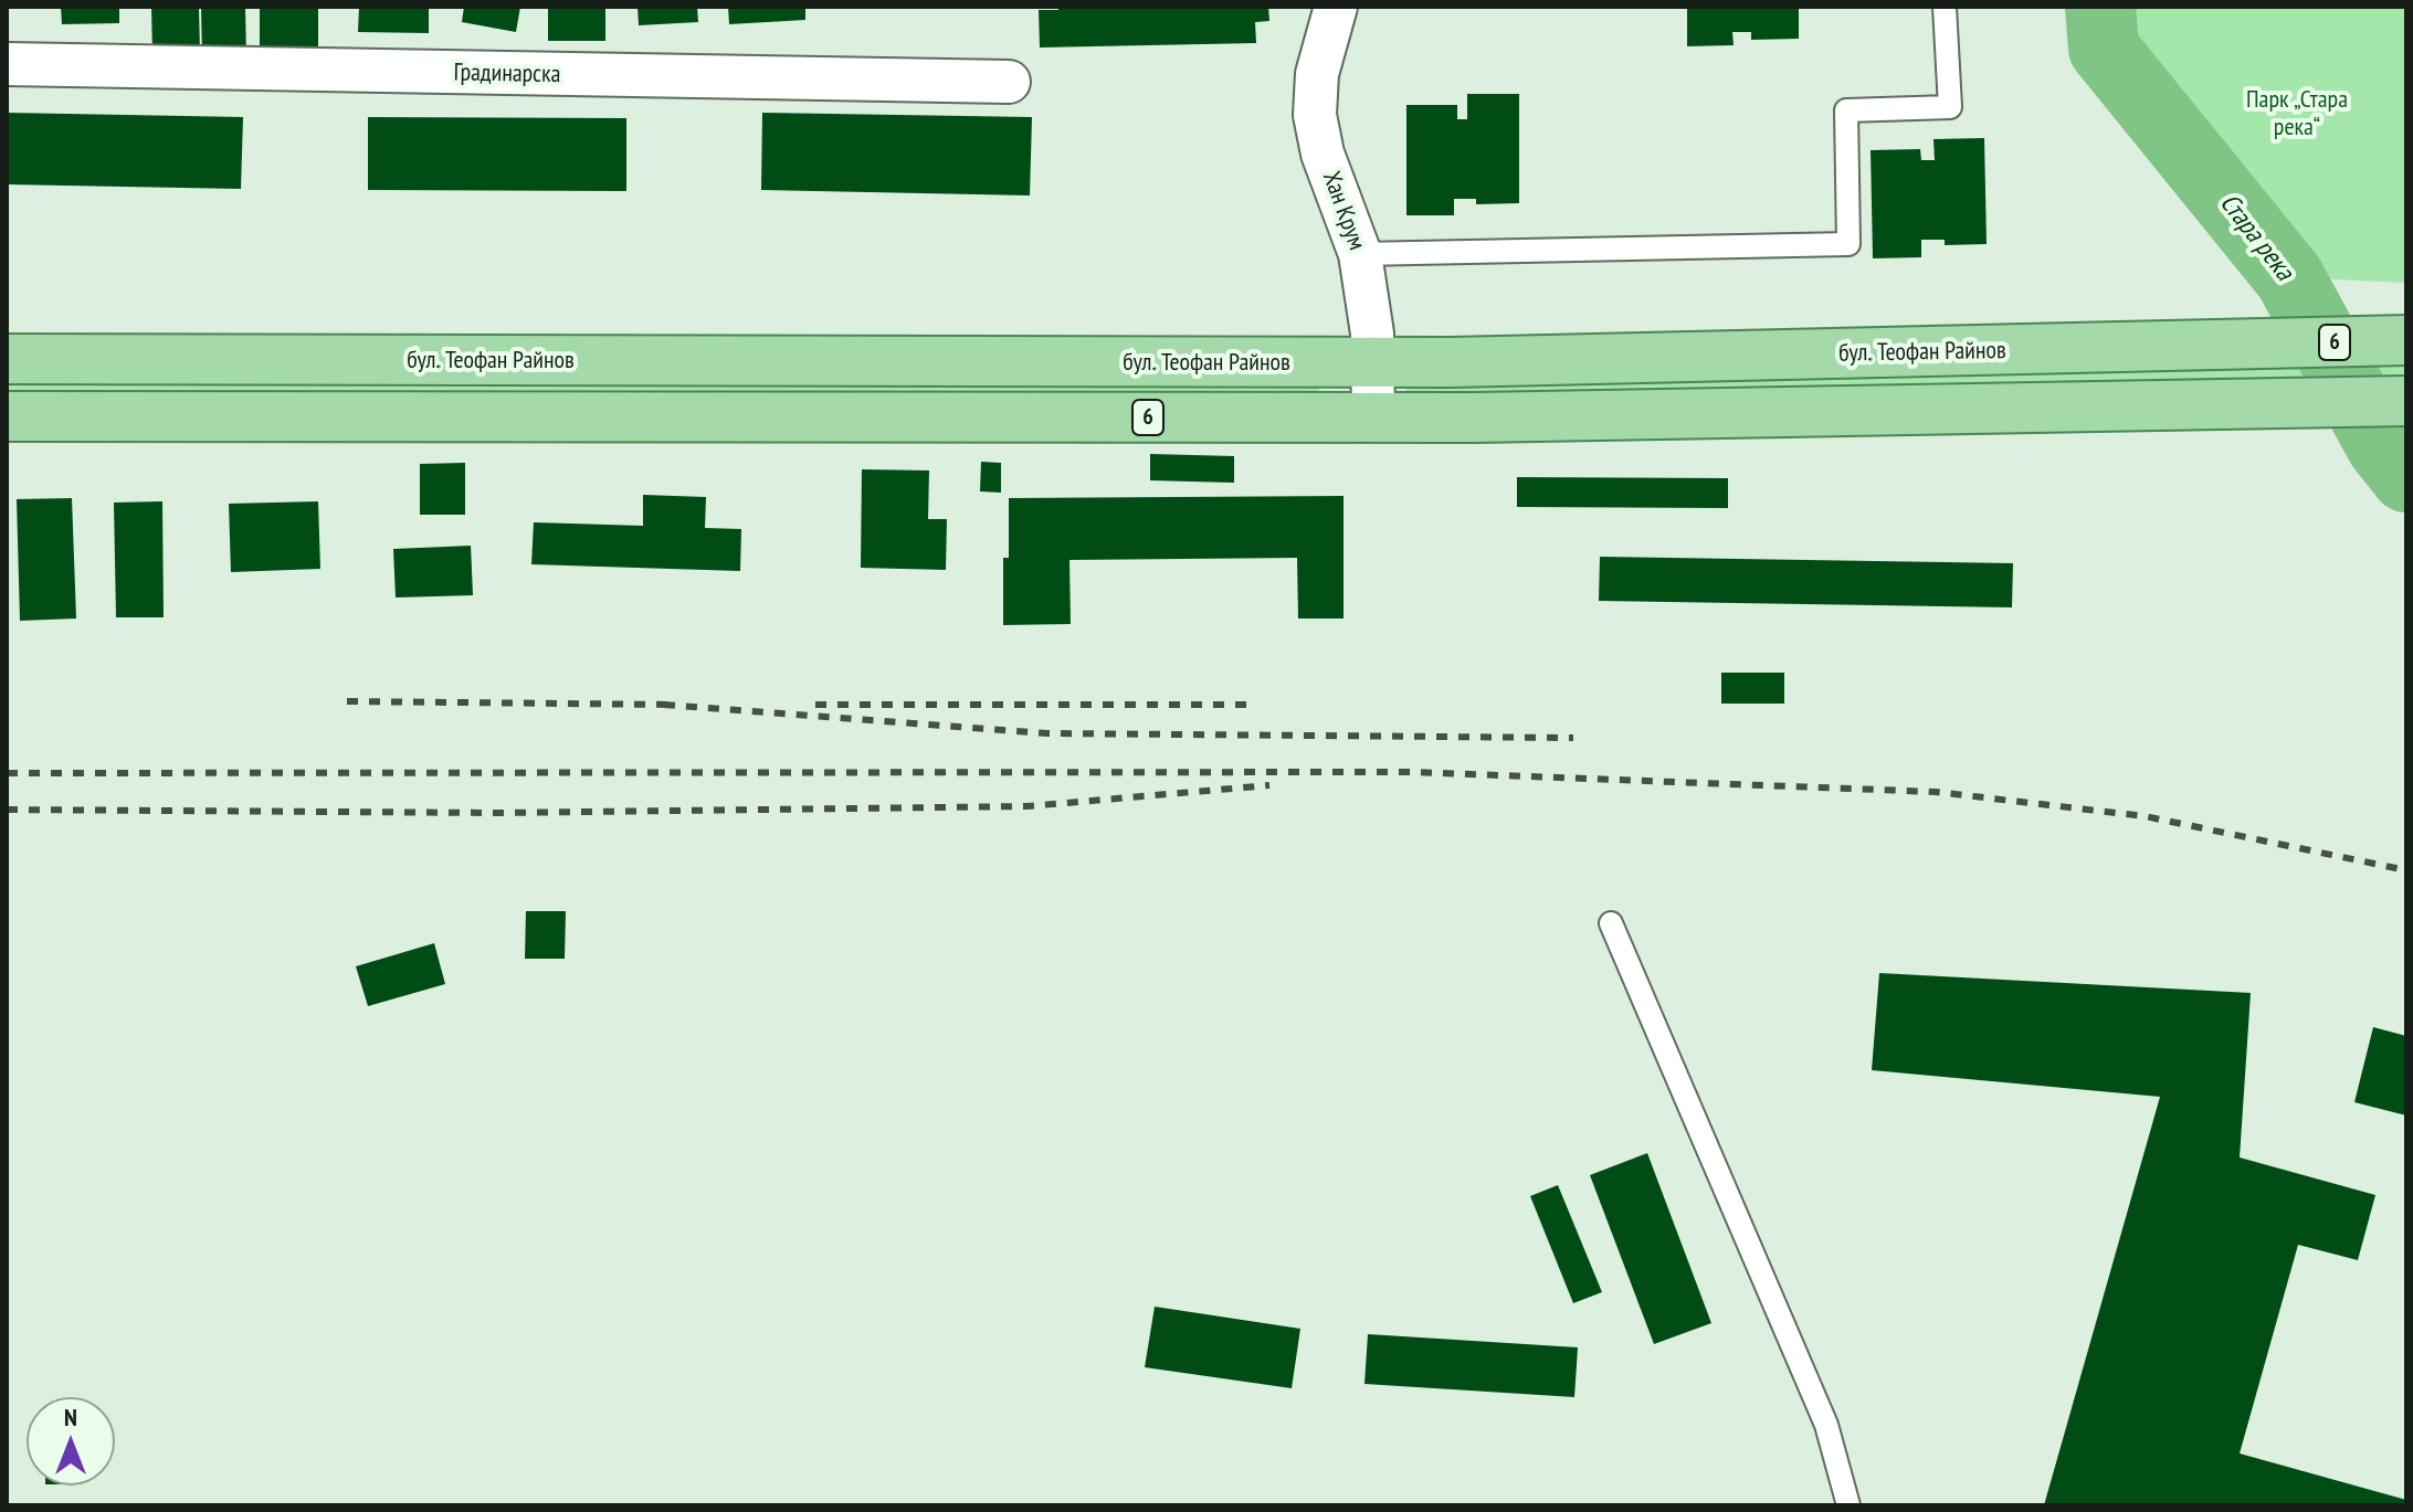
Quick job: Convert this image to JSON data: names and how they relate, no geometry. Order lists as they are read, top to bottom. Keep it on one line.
{"streets":{"main road":["6","бул. Теофан Райнов"],"street":["Градинарска","Хан Крум"]},"crossings":[["Хан Крум","6"],["Хан Крум","бул. Теофан Райнов"]],"water":["Стара река"],"parks":["Парк „Стара река“"],"north":"top"}
